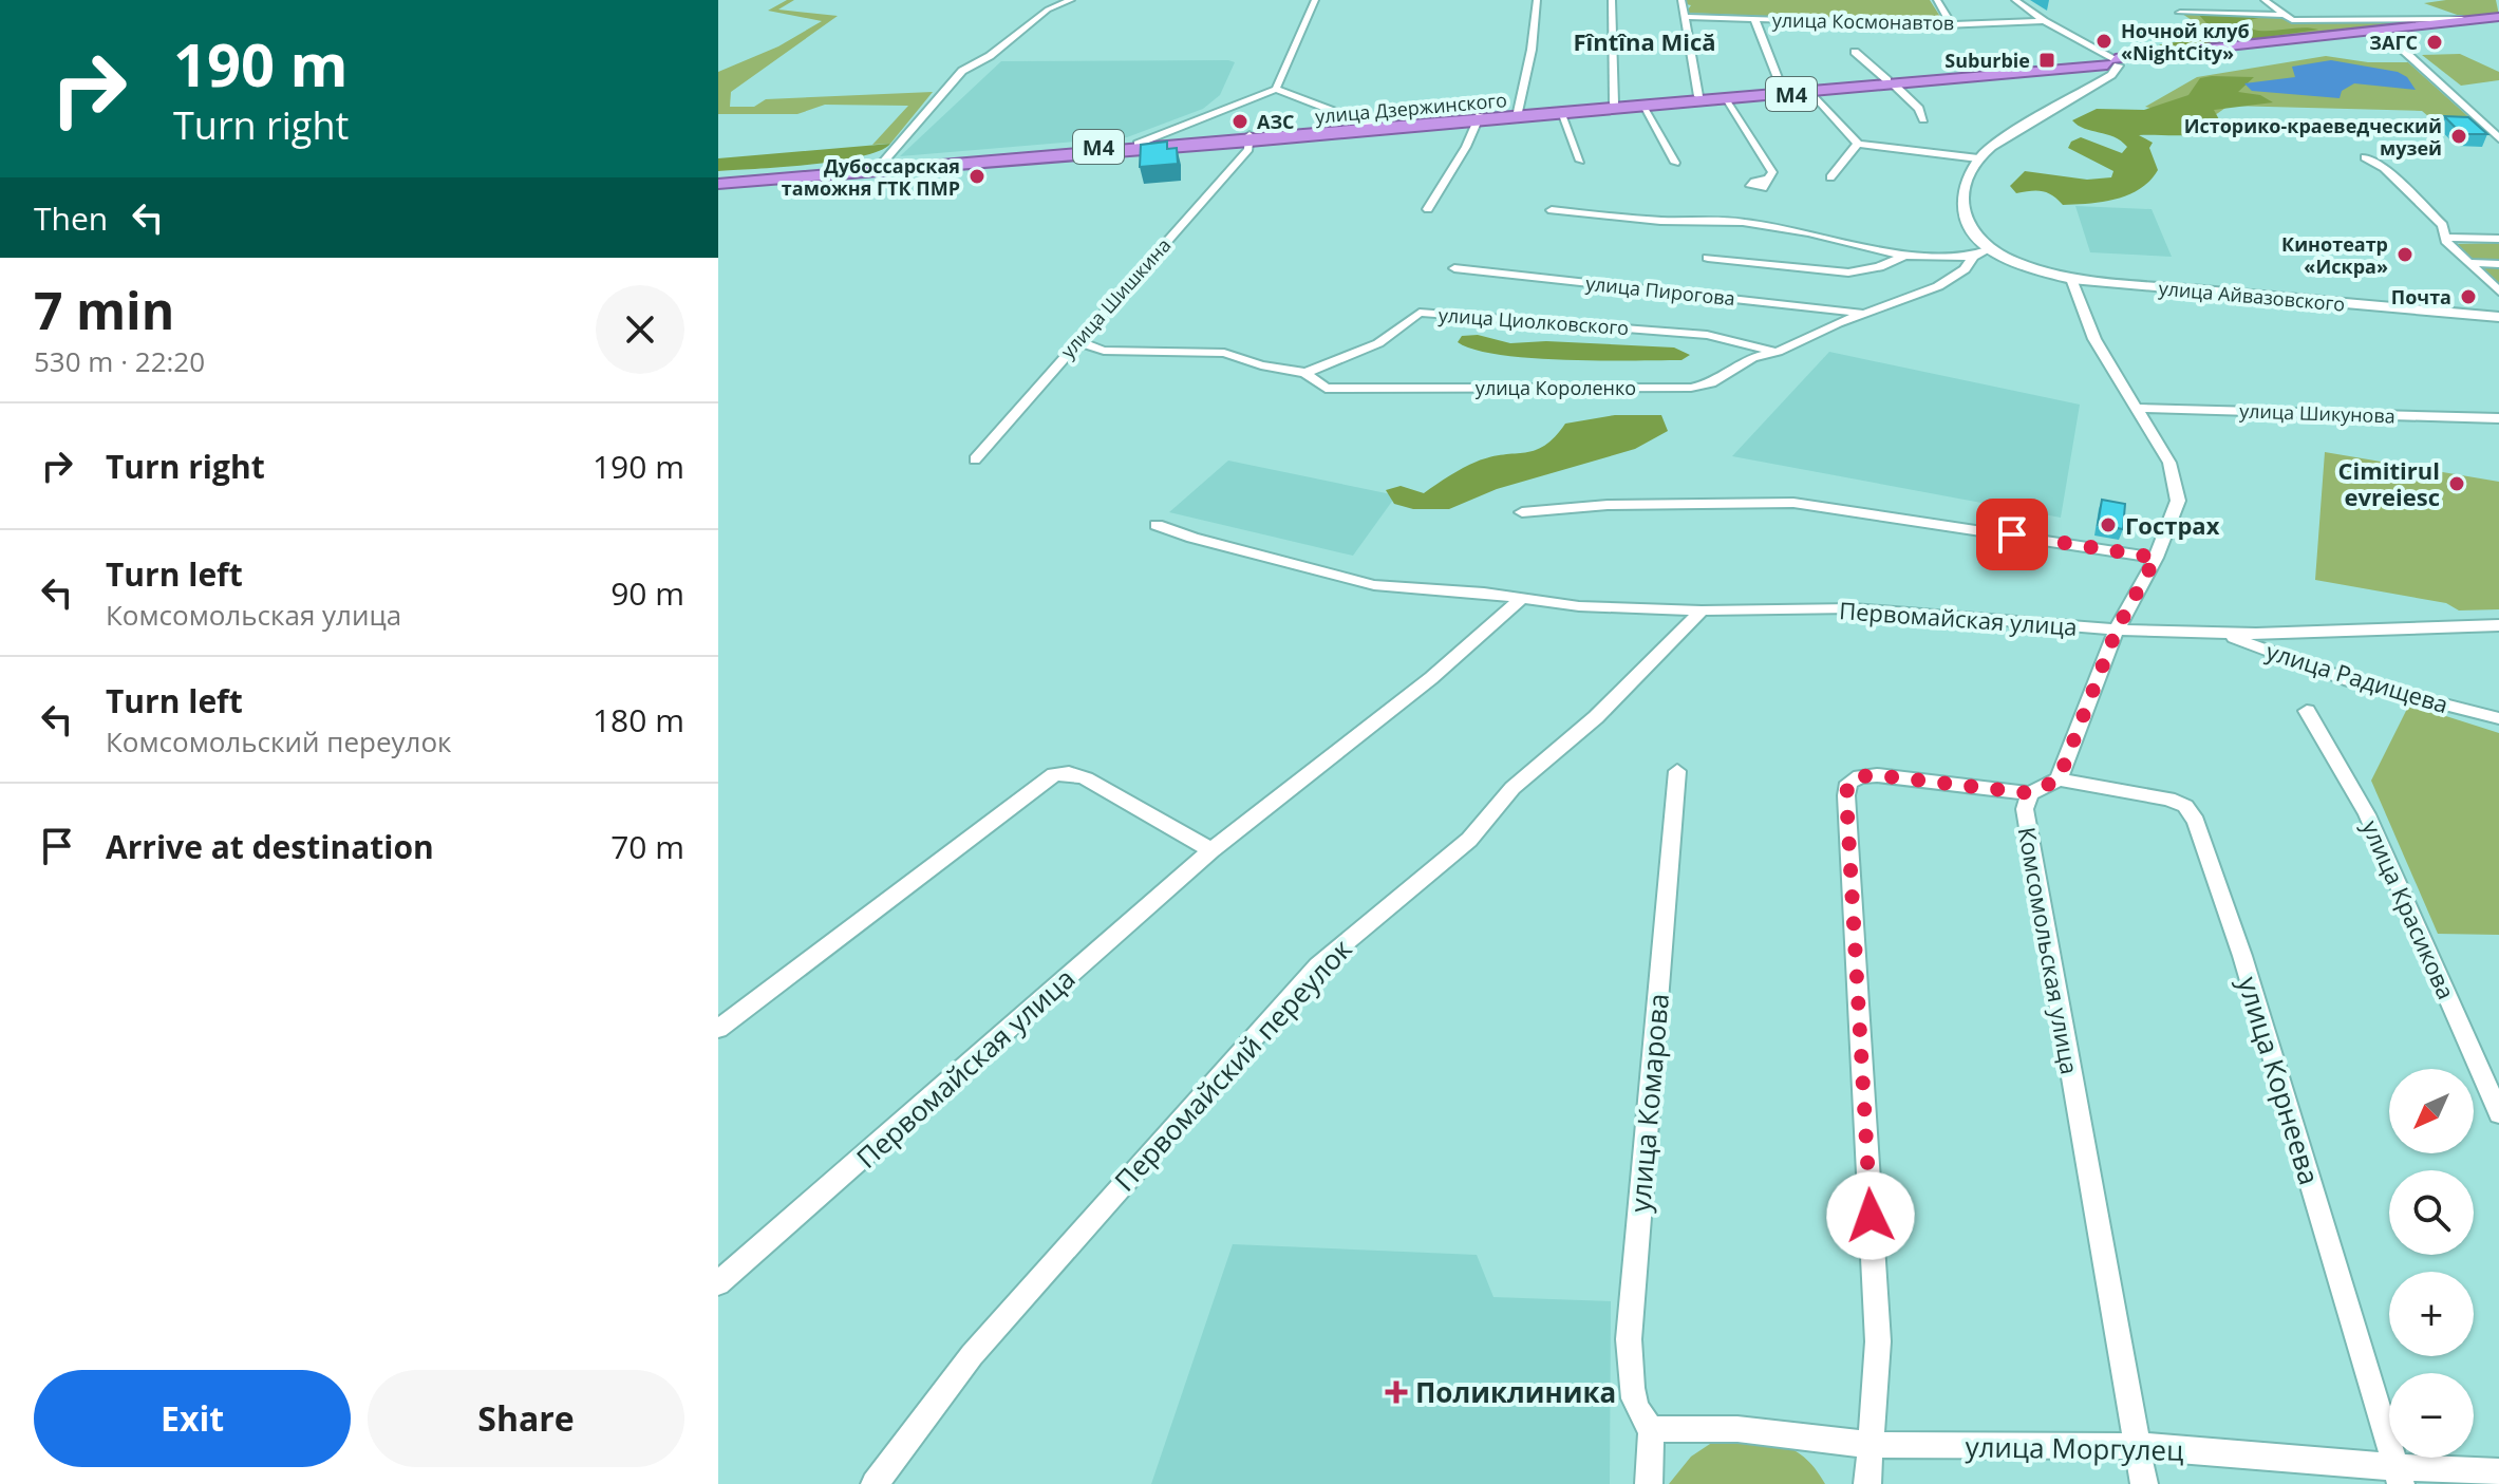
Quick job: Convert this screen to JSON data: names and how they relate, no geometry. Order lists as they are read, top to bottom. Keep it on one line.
{"streets":{"highway":["M4","улица Дзержинского"],"street":["улица Космонавтов","улица Пирогова","улица Айвазовского","улица Шишкина","улица Циолковского","улица Короленко","улица Шикунова","Первомайская улица","улица Радищева","улица Красикова","Комсомольская улица","Первомайский переулок","улица Корнеева","улица Комарова","улица Моргулец"]},"crossings":[["улица Дзержинского","улица Шишкина"],["улица Циолковского","улица Короленко"],["Первомайская улица","улица Радищева"],["Первомайская улица","Первомайский переулок"],["Комсомольская улица","улица Корнеева"],["Комсомольская улица","улица Моргулец"],["улица Корнеева","улица Моргулец"],["улица Комарова","улица Моргулец"]],"districts":["Fîntîna Mică"],"places":{"other":["Ночной клуб «NightCity»","ЗАГС","АЗС","Историко-краеведческий музей","Дубоссарская таможня ГТК ПМР","Кинотеатр «Искра»","Почта","Cimitirul evreiesc","Гострах"],"transit":["Suburbie"],"health":["Поликлиника"]},"north":"bottom left","page":{"turn":["190 m","Turn right"],"then":"Then","heading":["7 min","530 m · 22:20"],"list":[{"name":"Turn right","value":"190 m"},{"name":"Turn left","note":"Комсомольская улица","value":"90 m"},{"name":"Turn left","note":"Комсомольский переулок","value":"180 m"},{"name":"Arrive at destination","value":"70 m"}],"map_buttons":["+","−"],"buttons":["Exit","Share"]}}
